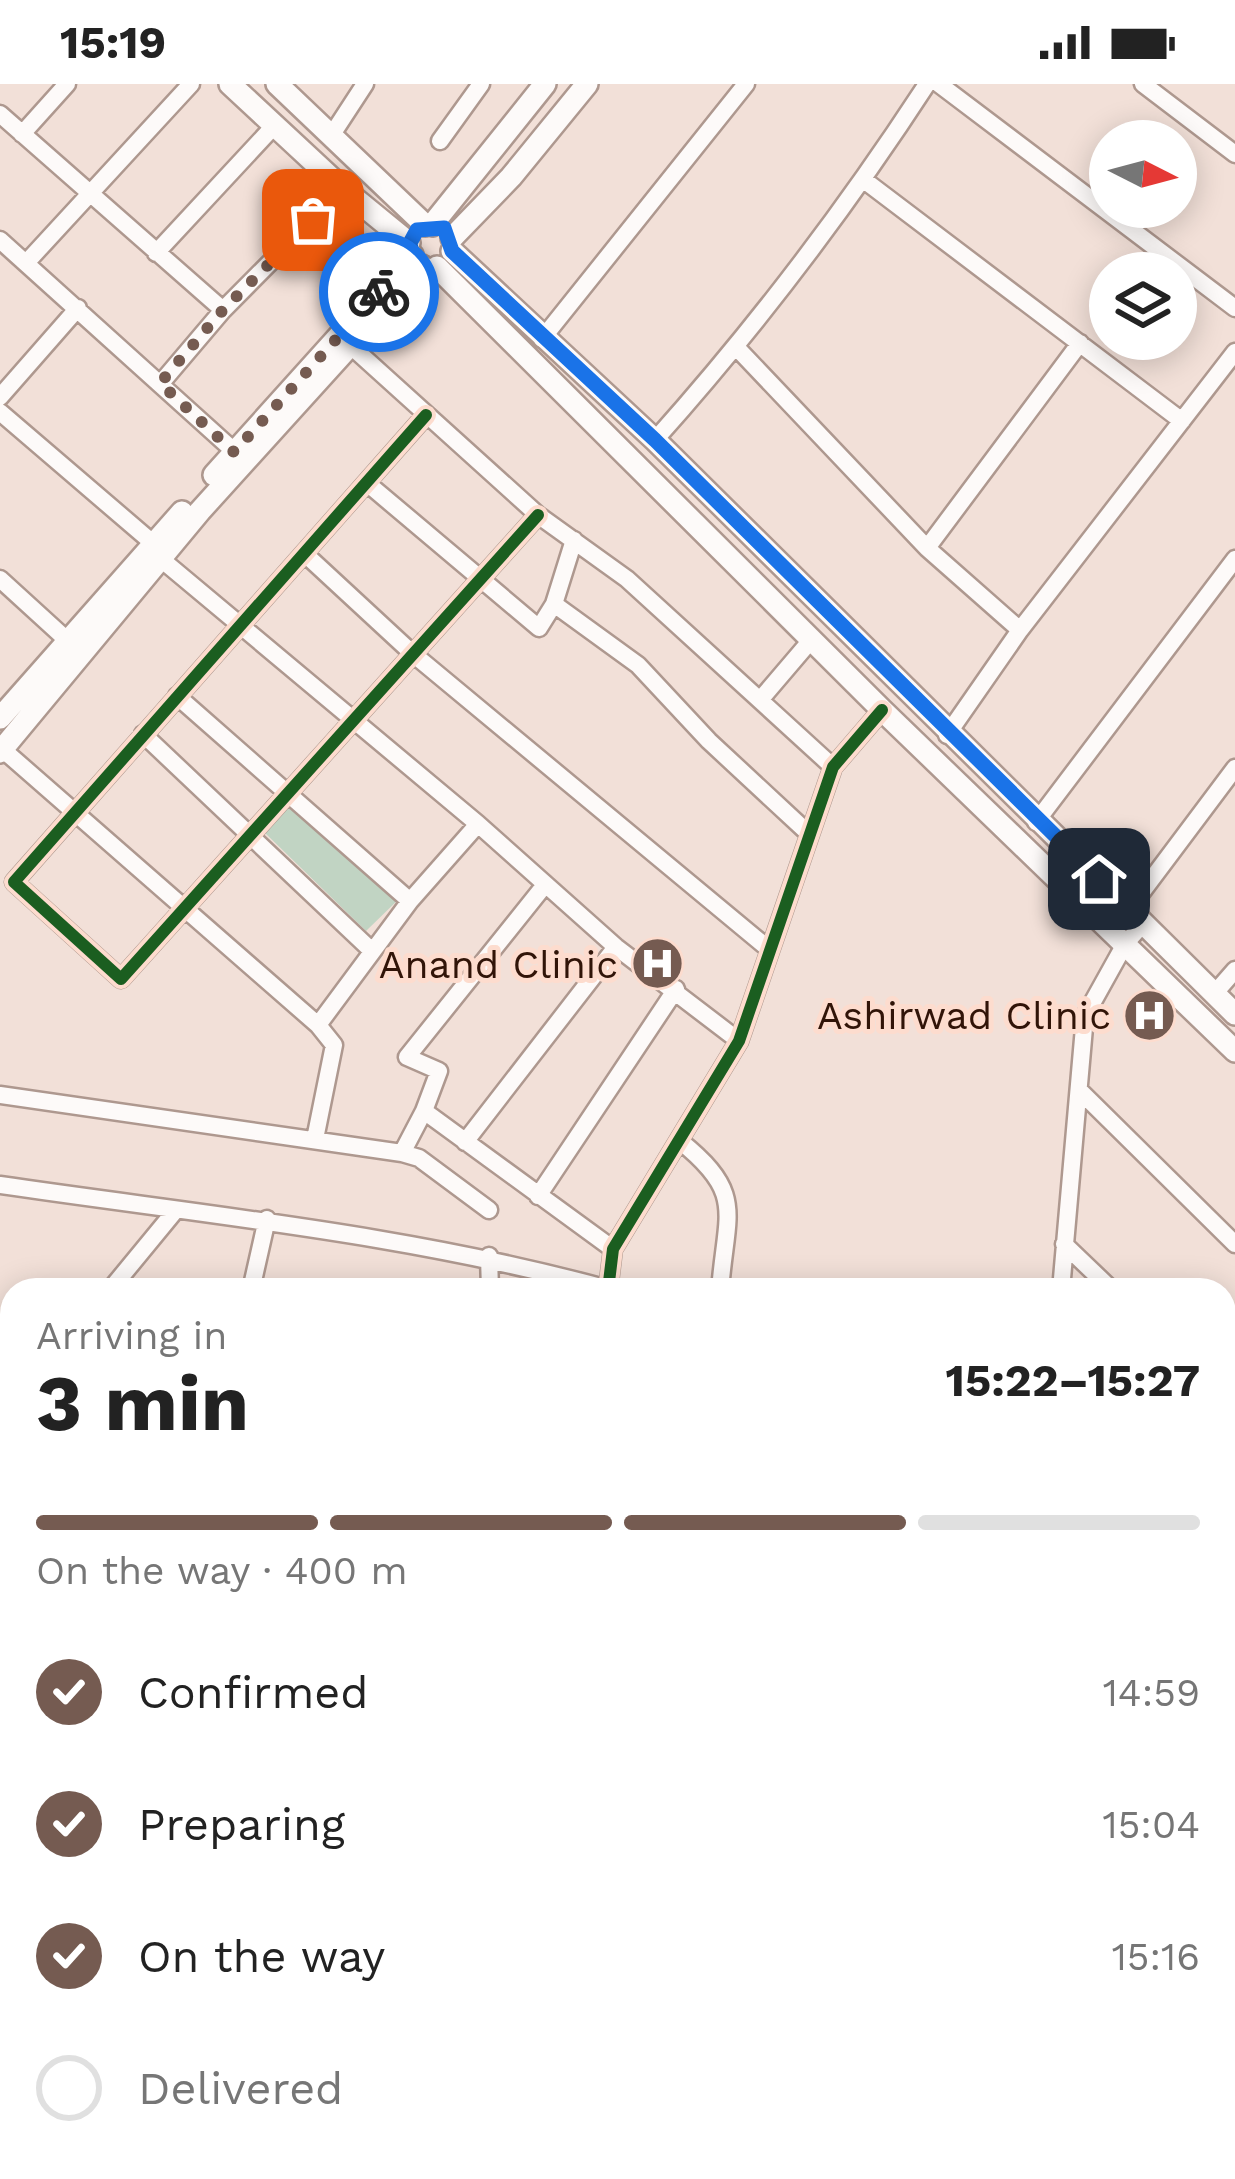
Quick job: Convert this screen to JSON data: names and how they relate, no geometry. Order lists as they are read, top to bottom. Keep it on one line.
{"places":{"hospital":["Anand Clinic","Ashirwad Clinic"]},"north":"right","page":{"status":"15:19","heading":["3 min","Arriving in","15:22–15:27"],"bar":"On the way · 400 m","list":[["Confirmed","14:59"],["Preparing","15:04"],["On the way","15:16"],"Delivered"]}}
